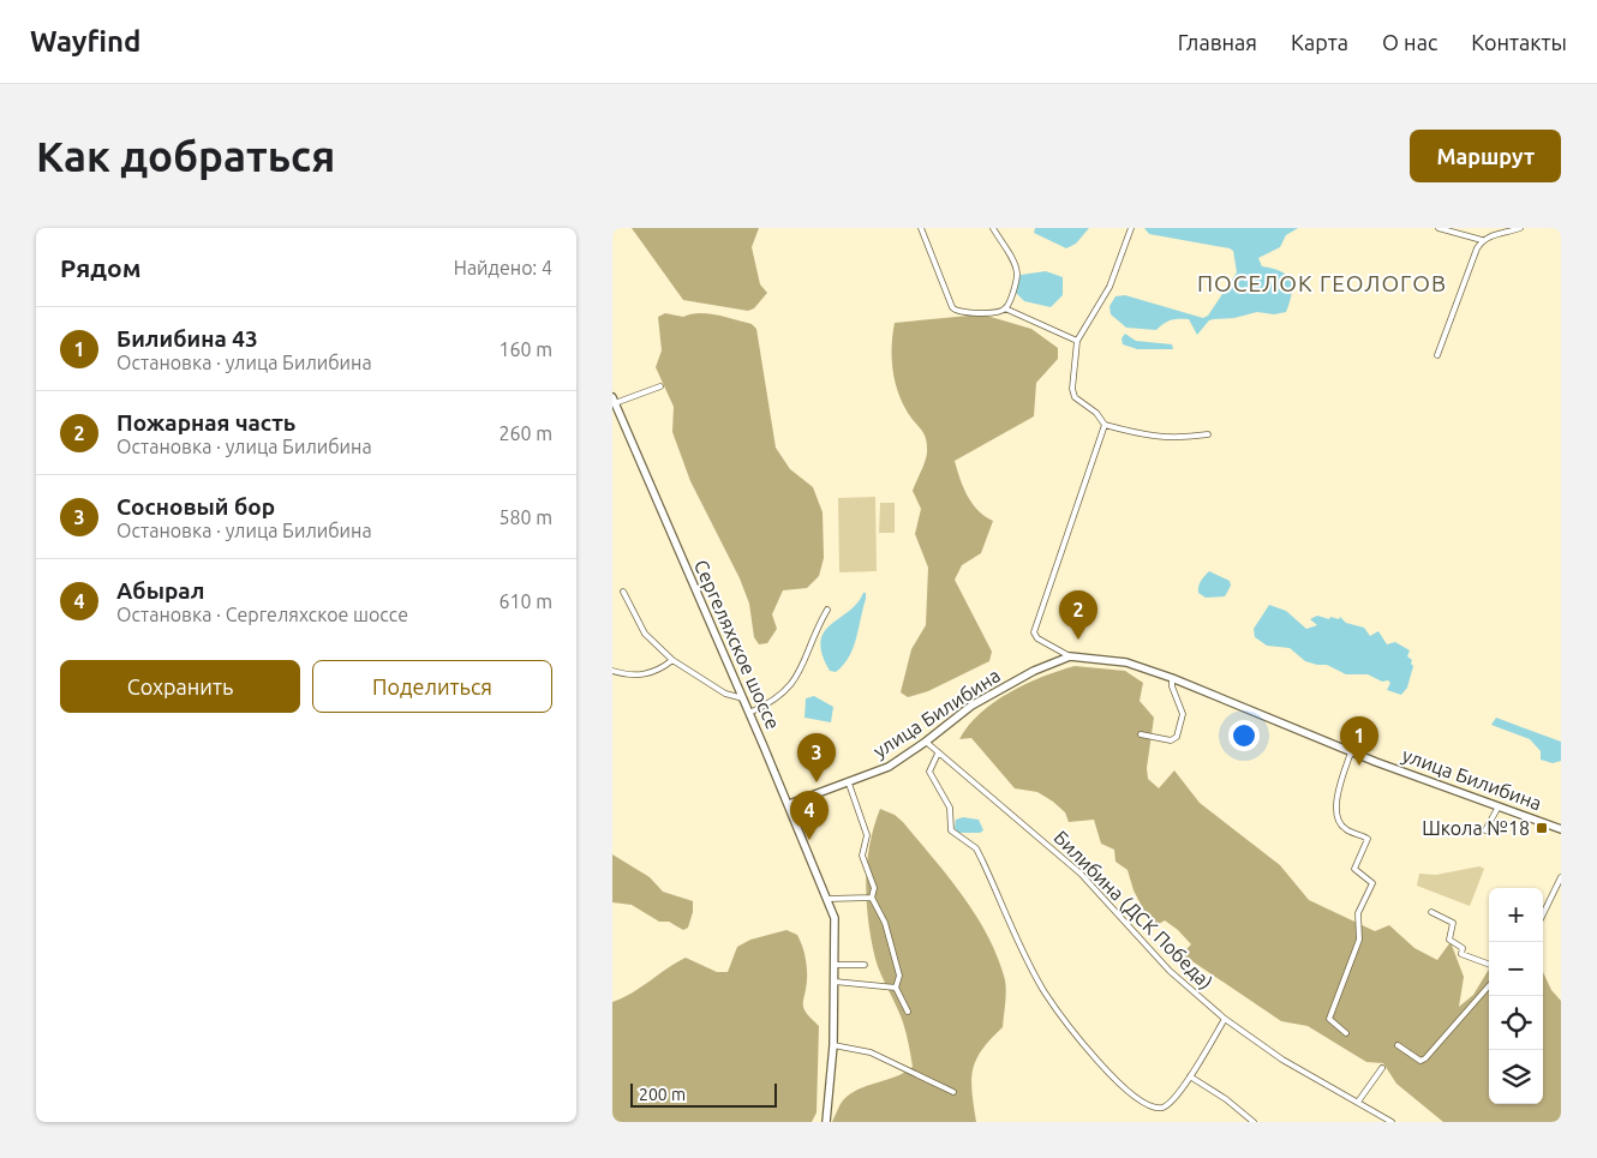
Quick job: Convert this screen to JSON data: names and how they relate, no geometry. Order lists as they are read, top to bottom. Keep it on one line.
{"streets":{"main road":["Сергеляхское шоссе","улица Билибина"],"street":["Билибина (ДСК Победа)"]},"crossings":[["Сергеляхское шоссе","улица Билибина"],["улица Билибина","Билибина (ДСК Победа)"]],"districts":["ПОСЕЛОК ГЕОЛОГОВ"],"places":{"transit":["Школа №18"]},"scale_bar":"200 m","page":{"header":"Wayfind","nav":["Главная","Карта","О нас","Контакты"],"buttons":["Маршрут",["Сохранить","Поделиться"]],"title":"Как добраться","heading":["Рядом","Найдено: 4"],"list":[{"mark":"1","name":"Билибина 43","note":"Остановка · улица Билибина","value":"160 m"},{"mark":"2","name":"Пожарная часть","note":"Остановка · улица Билибина","value":"260 m"},{"mark":"3","name":"Сосновый бор","note":"Остановка · улица Билибина","value":"580 m"},{"mark":"4","name":"Абырал","note":"Остановка · Сергеляхское шоссе","value":"610 m"}],"pins":["2","1","3","4"],"map_buttons":["+","−"],"scale":"200 m"}}
